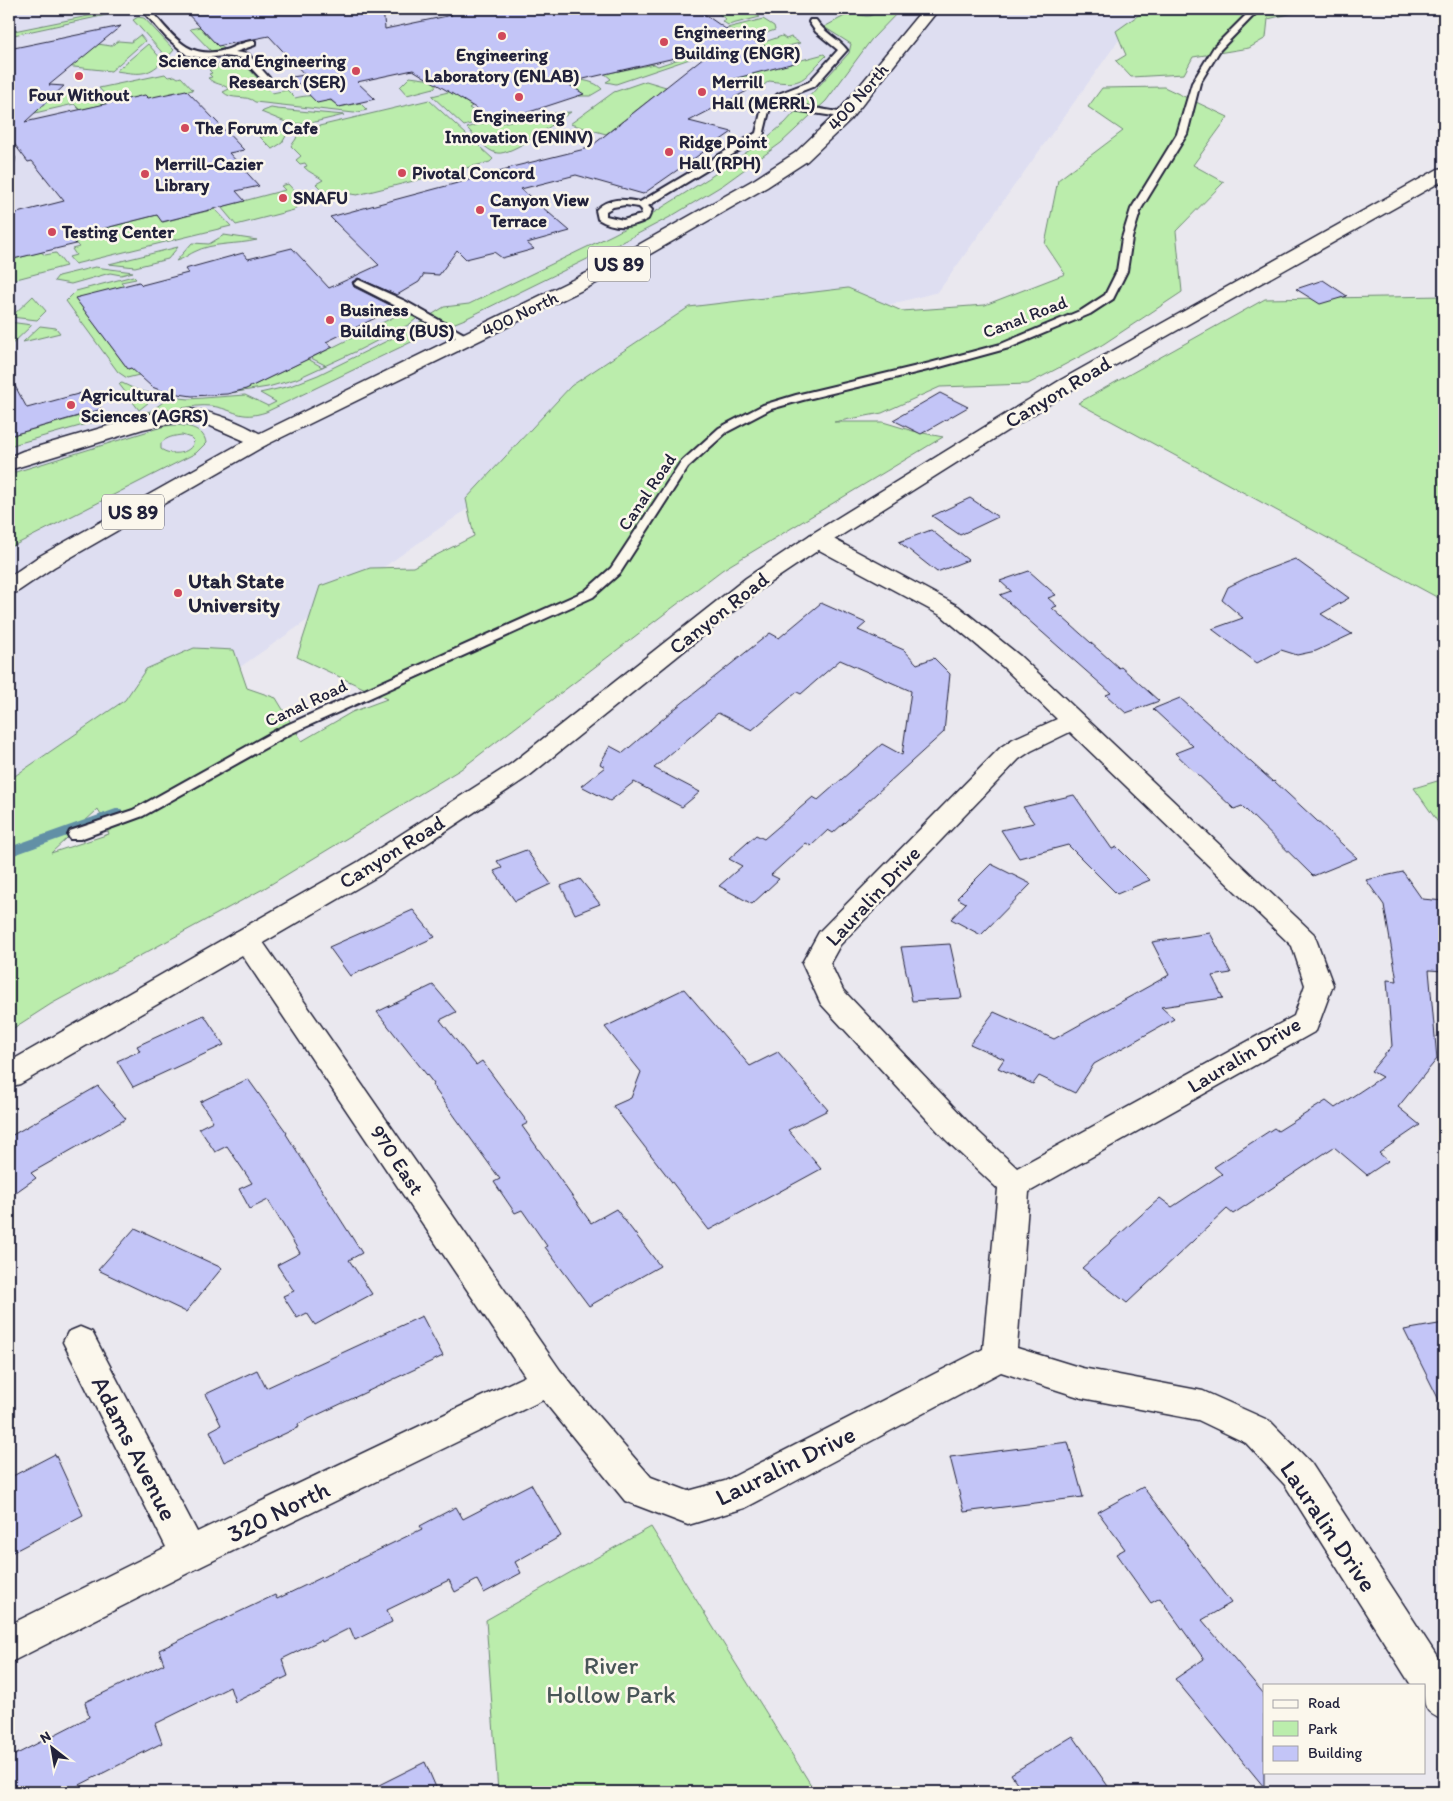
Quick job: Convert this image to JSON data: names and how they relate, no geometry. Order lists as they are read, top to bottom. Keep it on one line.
{"streets":{"street":["400 North","US 89","Canyon Road","Lauralin Drive","970 East","Adams Avenue","320 North"],"lane":["Canal Road"]},"crossings":[["Canyon Road","Lauralin Drive"],["Canyon Road","970 East"],["Lauralin Drive","970 East"],["Lauralin Drive","320 North"],["970 East","320 North"],["Adams Avenue","320 North"]],"parks":["River Hollow Park"],"places":["Engineering Laboratory (ENLAB)","Engineering Building (ENGR)","Science and Engineering Research (SER)","Four Without","Merrill Hall (MERRL)","Engineering Innovation (ENINV)","The Forum Cafe","Ridge Point Hall (RPH)","Pivotal Concord","Merrill-Cazier Library","SNAFU","Canyon View Terrace","Testing Center","Business Building (BUS)","Agricultural Sciences (AGRS)","Utah State University"],"legend":["Road","Park","Building"],"north":"top left"}
